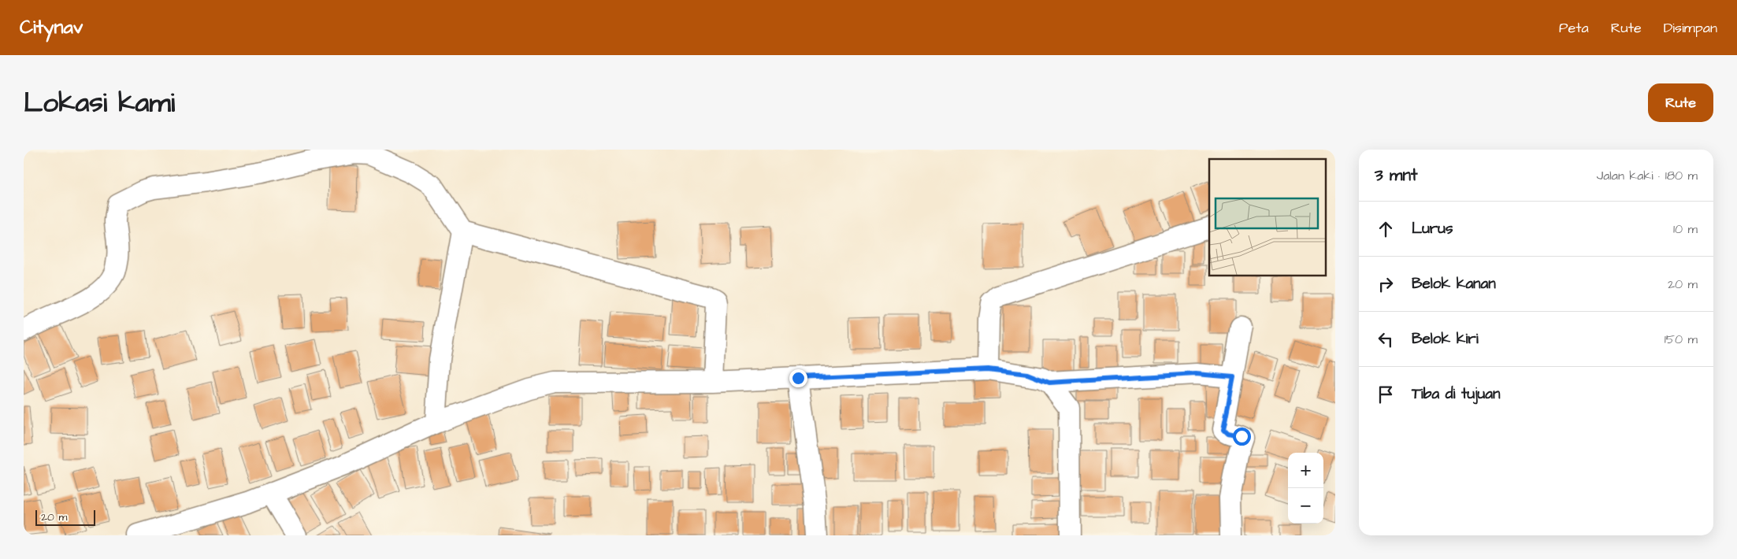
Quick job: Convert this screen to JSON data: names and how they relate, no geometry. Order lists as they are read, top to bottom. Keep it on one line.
{"scale_bar":"20 m","page":{"header":"Citynav","nav":["Peta","Rute","Disimpan"],"title":"Lokasi kami","buttons":"Rute","heading":["3 mnt","Jalan kaki · 180 m"],"list":[["Lurus","10 m"],["Belok kanan","20 m"],["Belok kiri","150 m"],"Tiba di tujuan"],"map_buttons":["+","−"],"scale":"20 m"}}
